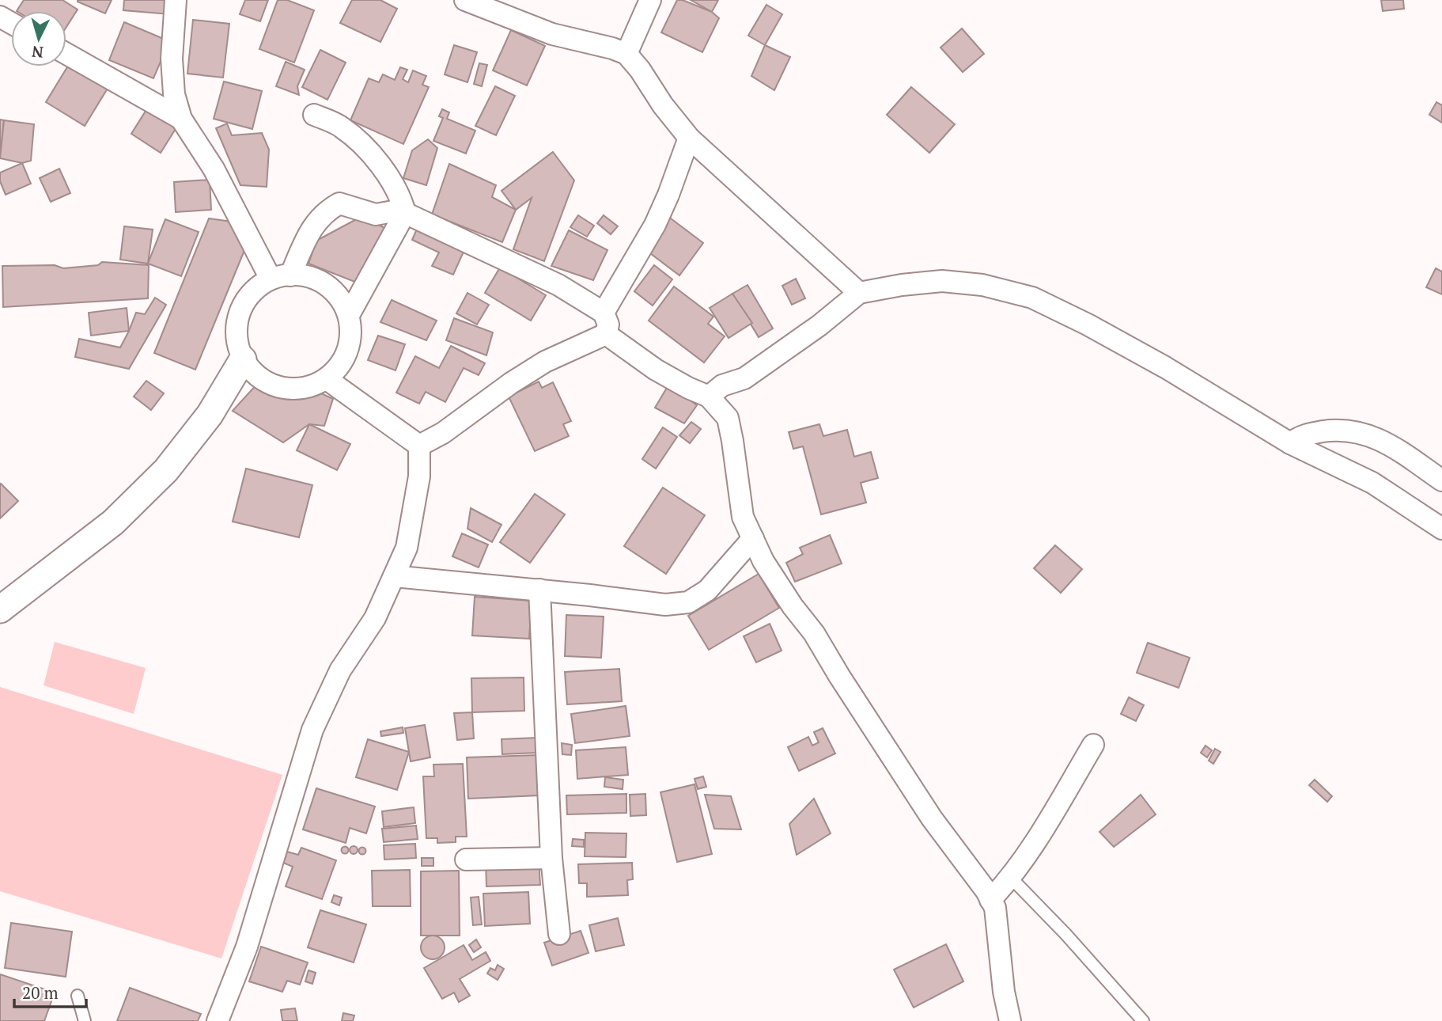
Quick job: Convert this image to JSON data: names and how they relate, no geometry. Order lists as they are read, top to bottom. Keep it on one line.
{"scale_bar":"20 m","north":"bottom"}
